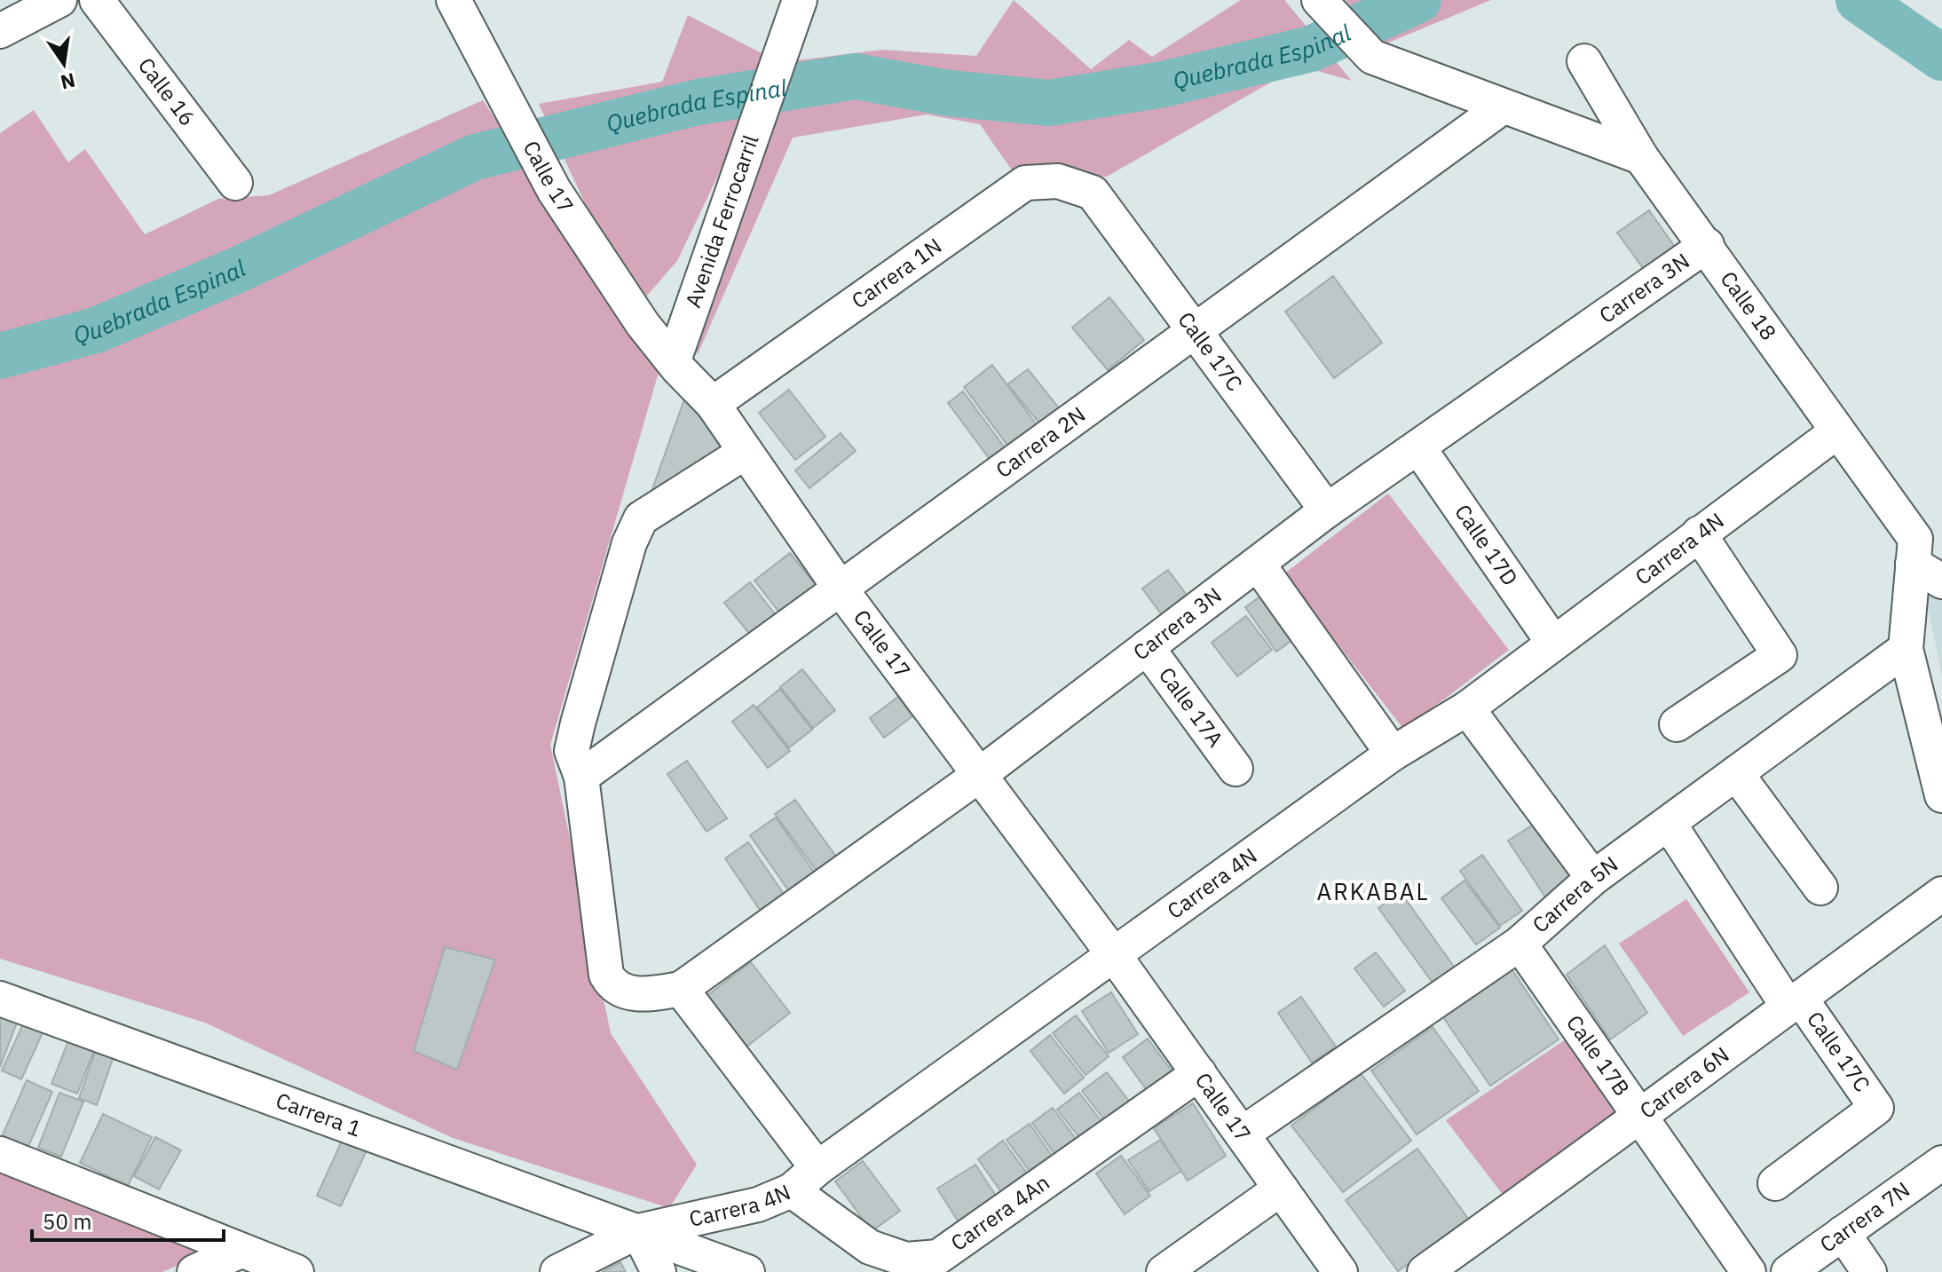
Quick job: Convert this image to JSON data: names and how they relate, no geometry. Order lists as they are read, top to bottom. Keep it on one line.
{"streets":{"street":["Calle 16","Calle 17","Avenida Ferrocarril","Carrera 1N","Carrera 3N","Calle 18","Calle 17C","Carrera 2N","Calle 17D","Carrera 4N","Calle 17A","Carrera 5N","Calle 17B","Carrera 6N","Carrera 1","Carrera 4An","Carrera 7N"]},"crossings":[["Calle 17","Avenida Ferrocarril"],["Calle 17","Carrera 1N"],["Calle 17","Carrera 3N"],["Calle 17","Carrera 2N"],["Calle 17","Carrera 4N"],["Calle 17","Carrera 5N"],["Calle 17","Carrera 4An"],["Carrera 1N","Calle 17C"],["Carrera 3N","Calle 18"],["Carrera 3N","Calle 17C"],["Carrera 3N","Carrera 2N"],["Carrera 3N","Calle 17D"],["Carrera 3N","Calle 17A"],["Calle 18","Carrera 4N"],["Calle 17C","Carrera 2N"],["Calle 17C","Carrera 5N"],["Calle 17C","Carrera 6N"],["Calle 17D","Carrera 4N"],["Carrera 4N","Carrera 1"],["Carrera 4N","Carrera 4An"],["Carrera 5N","Calle 17B"],["Calle 17B","Carrera 6N"]],"districts":["ARKABAL"],"water":["Quebrada Espinal"],"scale_bar":"50 m","north":"bottom"}
